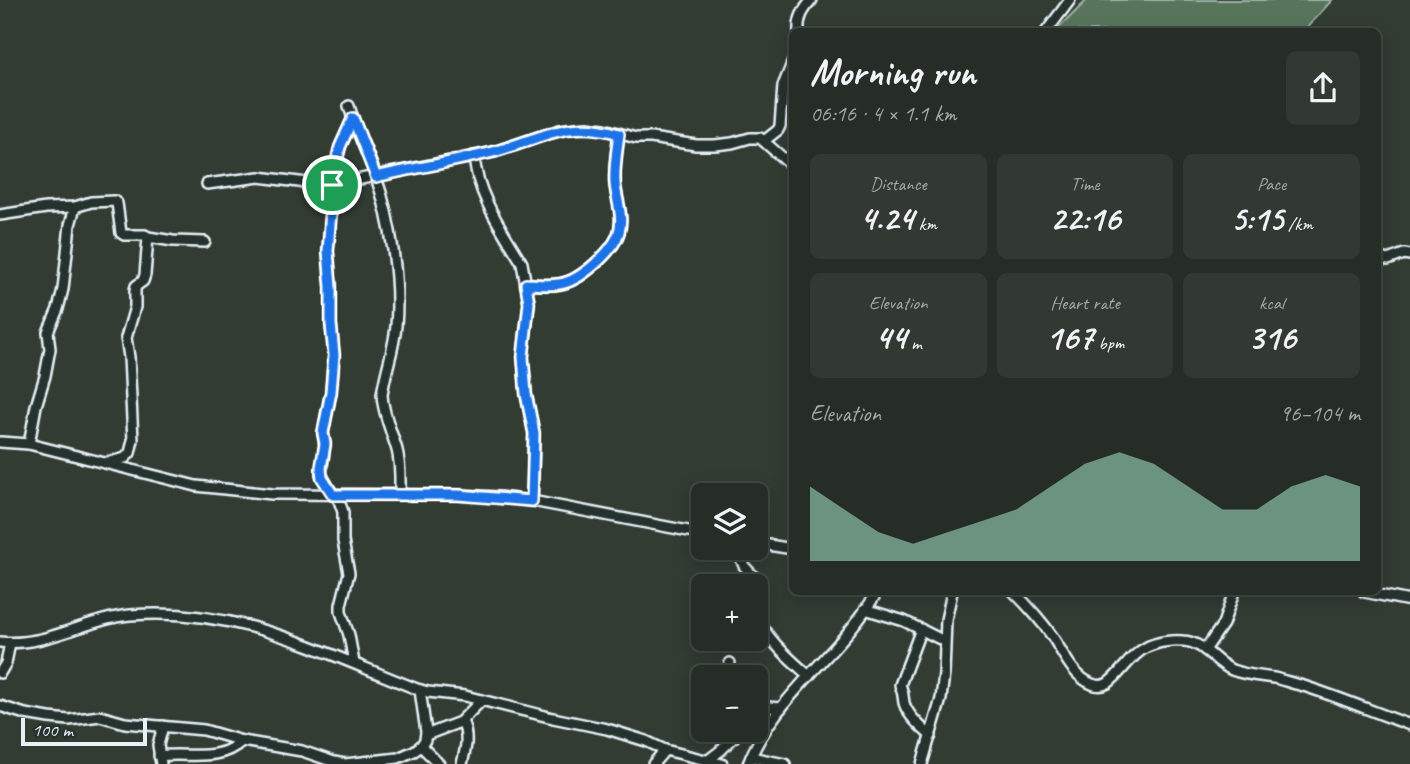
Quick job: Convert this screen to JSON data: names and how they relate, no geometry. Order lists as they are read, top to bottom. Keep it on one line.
{"scale_bar":"100 m","page":{"heading":["Morning run","06:16 · 4 × 1.1 km"],"stats":[["Distance","4.24 km"],["Time","22:16"],["Pace","5:15 /km"],["Elevation","44 m"],["Heart rate","167 bpm"],["kcal","316"]],"chart":["Elevation","96–104 m"],"map_buttons":["+","−"],"scale":"100 m"}}
